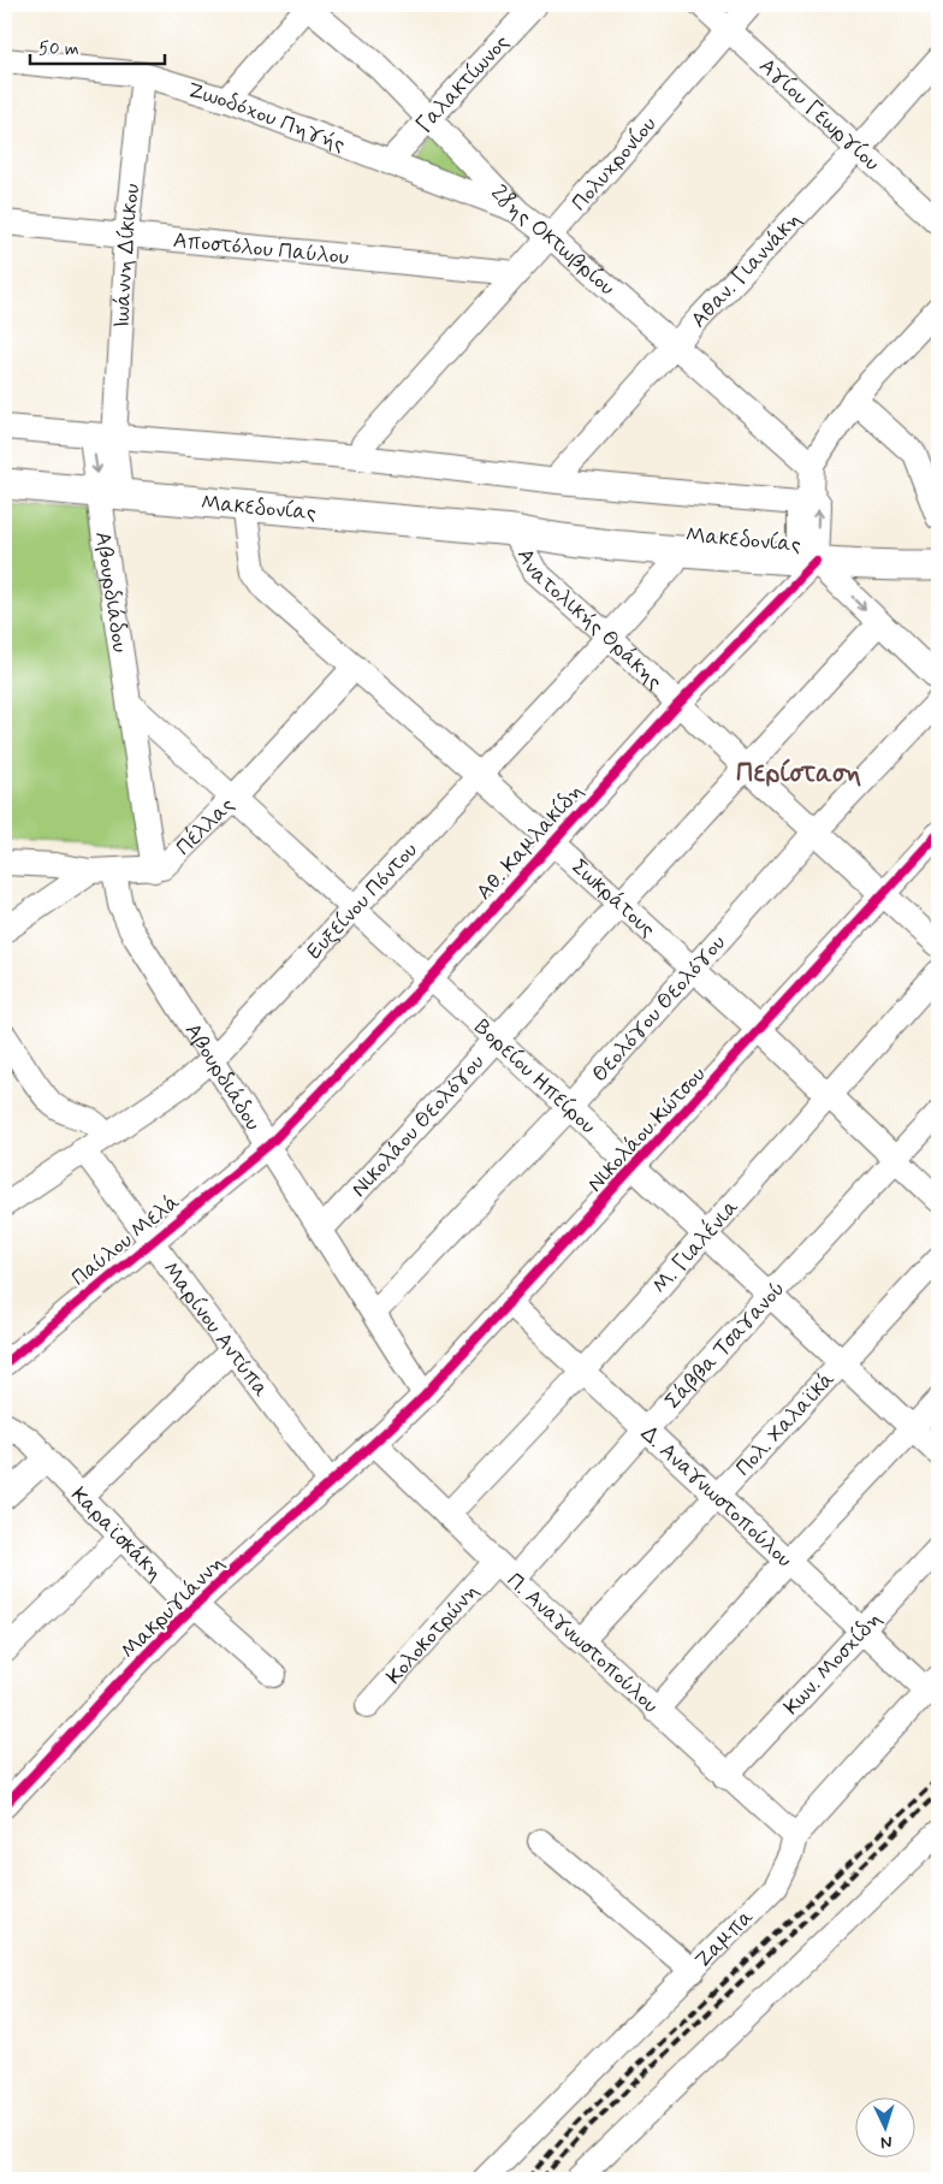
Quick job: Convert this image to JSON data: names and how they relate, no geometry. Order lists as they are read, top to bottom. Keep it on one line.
{"streets":{"main road":["Μακεδονίας"],"street":["Γαλακτίωνος","Αγίου Γεωργίου","Ζωοδόχου Πηγής","Πολυχρονίου","28ης Οκτωβρίου","Αποστόλου Παύλου","Ιωάννη Δίκικου","Αθαν. Γιαννάκη","Αβουρδιάδου","Ανατολικής Θράκης","Πέλλας","Αθ. Καμλακίδη","Σωκράτους","Ευξείνου Πόντου","Θεολόγου Θεολόγου","Βορείου Ηπείρου","Νικολάου Θεολόγου","Νικολάου Κώτσου","Παύλου Μελά","Μ. Γιαλένια","Μαρίνου Αντύπα","Σάββα Τσαγανού","Πολ. Χαλαϊκά","Δ. Αναγνωστοπούλου","Καραϊσκάκη","Μακρυγιάννη","Κολοκοτρώνη","Π. Αναγνωστοπούλου","Κων. Μοσχίδη","Ζαμπα"]},"crossings":[["Γαλακτίωνος","Ζωοδόχου Πηγής"],["Γαλακτίωνος","28ης Οκτωβρίου"],["Αγίου Γεωργίου","Πολυχρονίου"],["Αγίου Γεωργίου","Αθαν. Γιαννάκη"],["Ζωοδόχου Πηγής","28ης Οκτωβρίου"],["Ζωοδόχου Πηγής","Ιωάννη Δίκικου"],["Πολυχρονίου","28ης Οκτωβρίου"],["Πολυχρονίου","Αποστόλου Παύλου"],["28ης Οκτωβρίου","Αθαν. Γιαννάκη"],["Αποστόλου Παύλου","Ιωάννη Δίκικου"],["Ιωάννη Δίκικου","Μακεδονίας"],["Ιωάννη Δίκικου","Αβουρδιάδου"],["Μακεδονίας","Αβουρδιάδου"],["Μακεδονίας","Ανατολικής Θράκης"],["Μακεδονίας","Αθ. Καμλακίδη"],["Μακεδονίας","Σωκράτους"],["Μακεδονίας","Ευξείνου Πόντου"],["Αβουρδιάδου","Πέλλας"],["Αβουρδιάδου","Αθ. Καμλακίδη"],["Αβουρδιάδου","Ευξείνου Πόντου"],["Αβουρδιάδου","Θεολόγου Θεολόγου"],["Αβουρδιάδου","Βορείου Ηπείρου"],["Αβουρδιάδου","Νικολάου Θεολόγου"],["Αβουρδιάδου","Νικολάου Κώτσου"],["Αβουρδιάδου","Παύλου Μελά"],["Ανατολικής Θράκης","Αθ. Καμλακίδη"],["Ανατολικής Θράκης","Ευξείνου Πόντου"],["Ανατολικής Θράκης","Θεολόγου Θεολόγου"],["Ανατολικής Θράκης","Νικολάου Θεολόγου"],["Ανατολικής Θράκης","Νικολάου Κώτσου"],["Πέλλας","Σωκράτους"],["Πέλλας","Βορείου Ηπείρου"],["Αθ. Καμλακίδη","Σωκράτους"],["Αθ. Καμλακίδη","Βορείου Ηπείρου"],["Αθ. Καμλακίδη","Παύλου Μελά"],["Σωκράτους","Ευξείνου Πόντου"],["Σωκράτους","Θεολόγου Θεολόγου"],["Σωκράτους","Νικολάου Θεολόγου"],["Σωκράτους","Νικολάου Κώτσου"],["Σωκράτους","Μ. Γιαλένια"],["Σωκράτους","Σάββα Τσαγανού"],["Ευξείνου Πόντου","Βορείου Ηπείρου"],["Ευξείνου Πόντου","Μαρίνου Αντύπα"],["Θεολόγου Θεολόγου","Βορείου Ηπείρου"],["Βορείου Ηπείρου","Νικολάου Θεολόγου"],["Βορείου Ηπείρου","Νικολάου Κώτσου"],["Βορείου Ηπείρου","Μ. Γιαλένια"],["Βορείου Ηπείρου","Σάββα Τσαγανού"],["Βορείου Ηπείρου","Πολ. Χαλαϊκά"],["Νικολάου Κώτσου","Δ. Αναγνωστοπούλου"],["Νικολάου Κώτσου","Μακρυγιάννη"],["Νικολάου Κώτσου","Π. Αναγνωστοπούλου"],["Παύλου Μελά","Μαρίνου Αντύπα"],["Μ. Γιαλένια","Δ. Αναγνωστοπούλου"],["Μ. Γιαλένια","Π. Αναγνωστοπούλου"],["Μαρίνου Αντύπα","Μακρυγιάννη"],["Σάββα Τσαγανού","Δ. Αναγνωστοπούλου"],["Σάββα Τσαγανού","Π. Αναγνωστοπούλου"],["Πολ. Χαλαϊκά","Δ. Αναγνωστοπούλου"],["Πολ. Χαλαϊκά","Π. Αναγνωστοπούλου"],["Δ. Αναγνωστοπούλου","Κων. Μοσχίδη"],["Δ. Αναγνωστοπούλου","Ζαμπα"],["Καραϊσκάκη","Μακρυγιάννη"],["Μακρυγιάννη","Π. Αναγνωστοπούλου"],["Κολοκοτρώνη","Π. Αναγνωστοπούλου"],["Π. Αναγνωστοπούλου","Κων. Μοσχίδη"],["Π. Αναγνωστοπούλου","Ζαμπα"]],"districts":["Περίσταση"],"scale_bar":"50 m","north":"bottom"}
